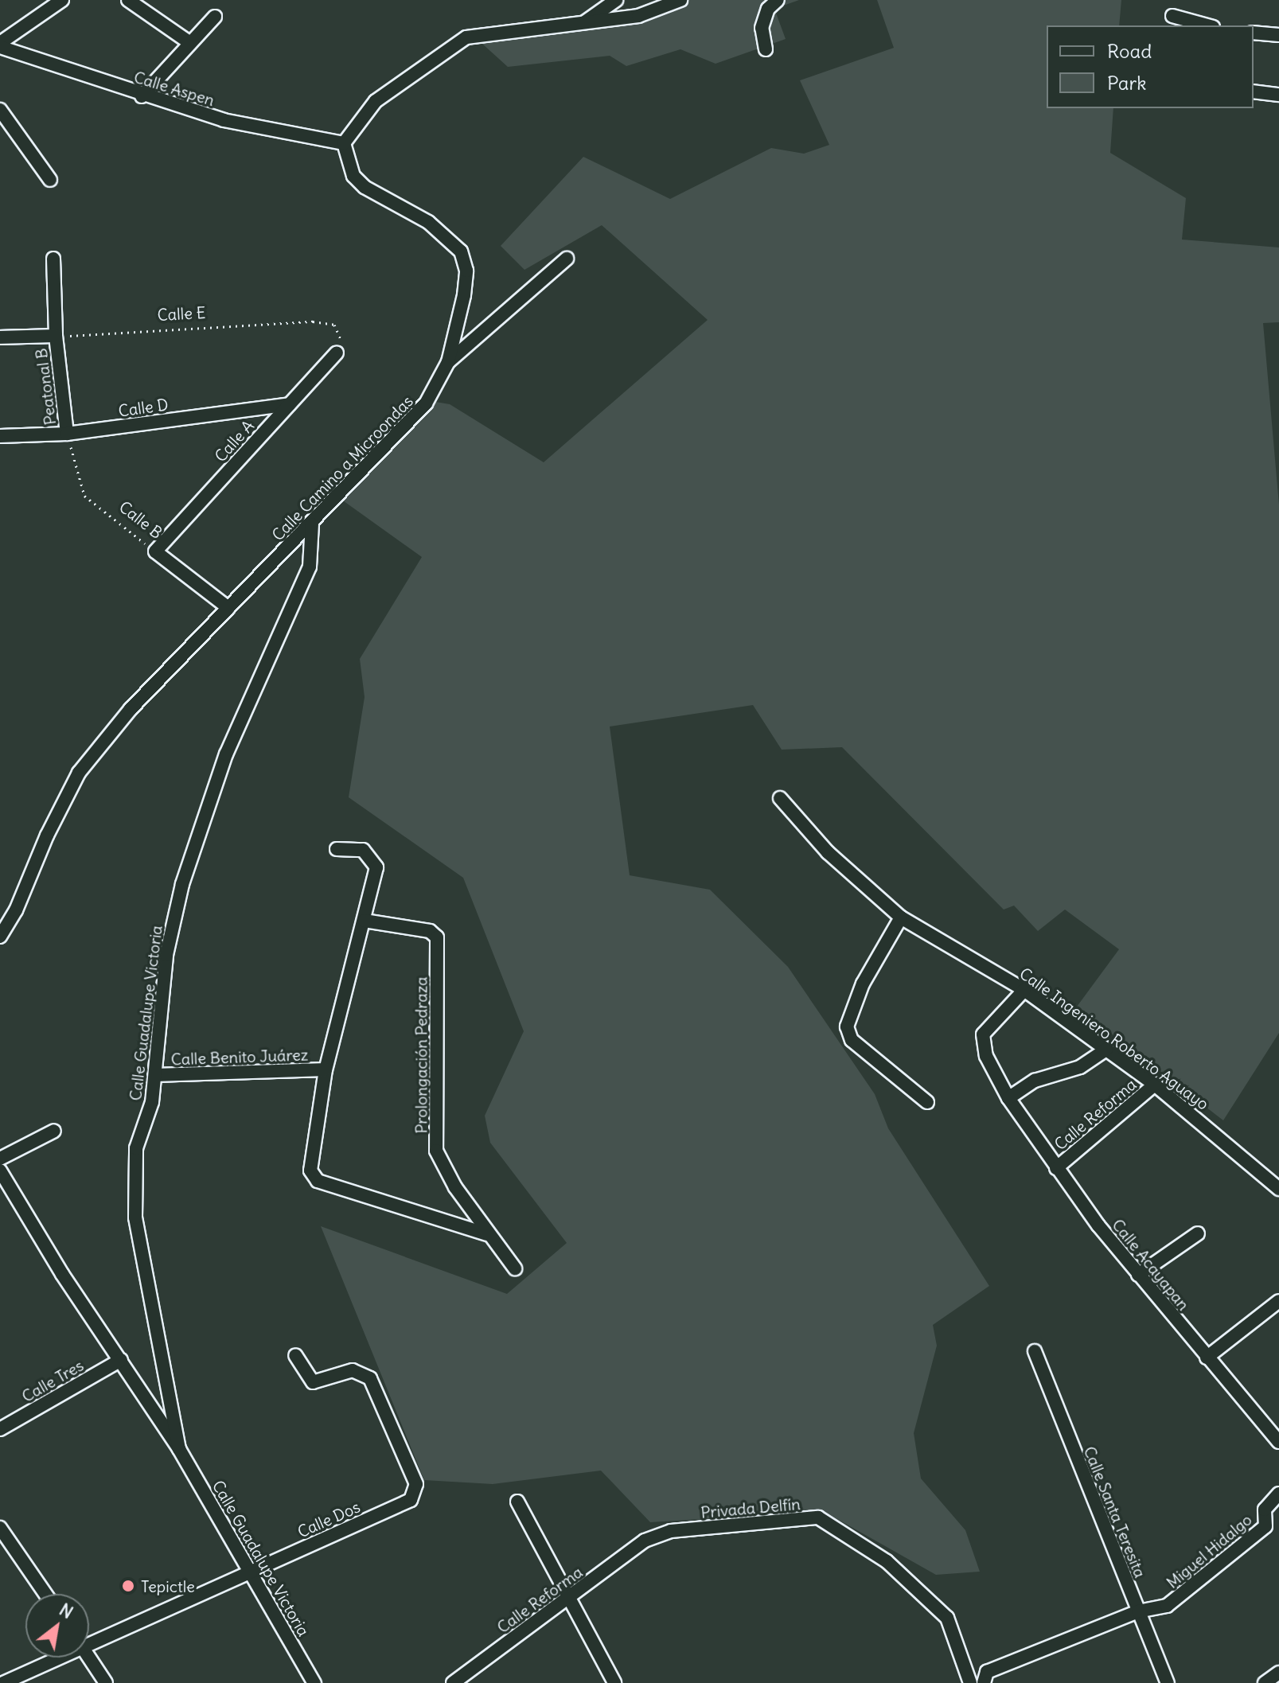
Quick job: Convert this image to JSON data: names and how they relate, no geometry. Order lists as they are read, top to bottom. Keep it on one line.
{"streets":{"street":["Calle Aspen","Peatonal B","Calle D","Calle A","Calle Camino a Microondas","Calle B","Calle Guadalupe Victoria","Calle Ingeniero Roberto Aguayo","Prolongación Pedraza","Calle Benito Juárez","Calle Reforma","Calle Acayapan","Calle Tres","Privada Delfín","Calle Santa Teresita","Calle Dos","Miguel Hidalgo"],"path":["Calle E"]},"crossings":[["Calle Aspen","Calle Camino a Microondas"],["Calle E","Peatonal B"],["Calle E","Calle A"],["Peatonal B","Calle D"],["Peatonal B","Calle B"],["Calle D","Calle A"],["Calle D","Calle B"],["Calle A","Calle B"],["Calle Camino a Microondas","Calle B"],["Calle Camino a Microondas","Calle Guadalupe Victoria"],["Calle Guadalupe Victoria","Calle Benito Juárez"],["Calle Guadalupe Victoria","Calle Tres"],["Calle Guadalupe Victoria","Calle Dos"],["Calle Ingeniero Roberto Aguayo","Calle Reforma"],["Calle Ingeniero Roberto Aguayo","Calle Acayapan"],["Calle Reforma","Calle Acayapan"],["Calle Reforma","Privada Delfín"],["Calle Santa Teresita","Miguel Hidalgo"]],"places":["Tepictle"],"legend":["Road","Park"],"north":"top right"}
